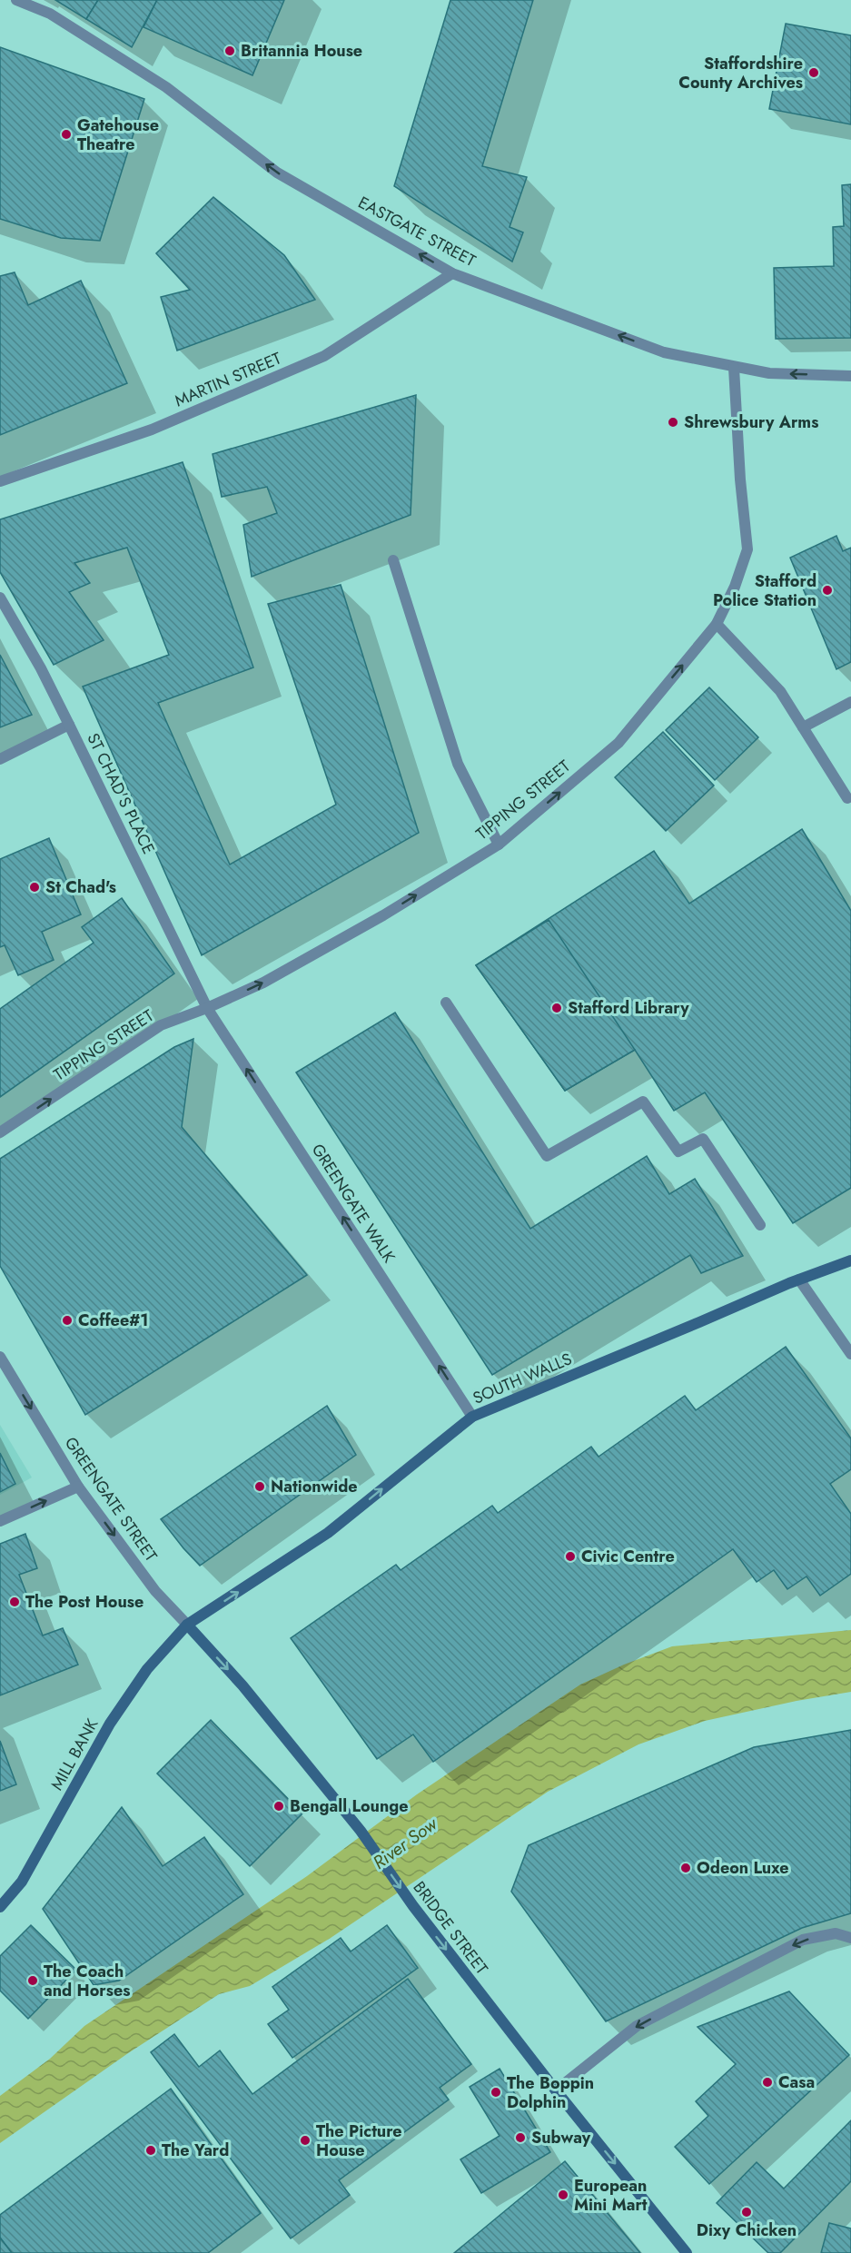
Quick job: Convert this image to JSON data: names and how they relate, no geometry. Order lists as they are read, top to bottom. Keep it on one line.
{"streets":{"street":["EASTGATE STREET","MARTIN STREET","ST CHAD'S PLACE","TIPPING STREET","GREENGATE WALK","SOUTH WALLS","GREENGATE STREET","MILL BANK","BRIDGE STREET"]},"crossings":[["EASTGATE STREET","MARTIN STREET"],["EASTGATE STREET","TIPPING STREET"],["ST CHAD'S PLACE","TIPPING STREET"],["ST CHAD'S PLACE","GREENGATE WALK"],["TIPPING STREET","GREENGATE WALK"],["GREENGATE WALK","SOUTH WALLS"],["SOUTH WALLS","GREENGATE STREET"],["SOUTH WALLS","MILL BANK"],["SOUTH WALLS","BRIDGE STREET"],["GREENGATE STREET","MILL BANK"],["GREENGATE STREET","BRIDGE STREET"],["MILL BANK","BRIDGE STREET"]],"one_way":["EASTGATE STREET","TIPPING STREET","GREENGATE WALK","SOUTH WALLS","GREENGATE STREET","BRIDGE STREET"],"water":["River Sow"],"places":["Britannia House","Staffordshire County Archives","Gatehouse Theatre","Shrewsbury Arms","Stafford Police Station","St Chad's","Stafford Library","Coffee#1","Nationwide","Civic Centre","The Post House","Bengall Lounge","Odeon Luxe","The Coach and Horses","Casa","The Boppin Dolphin","Subway","The Picture House","The Yard","European Mini Mart","Dixy Chicken"]}
